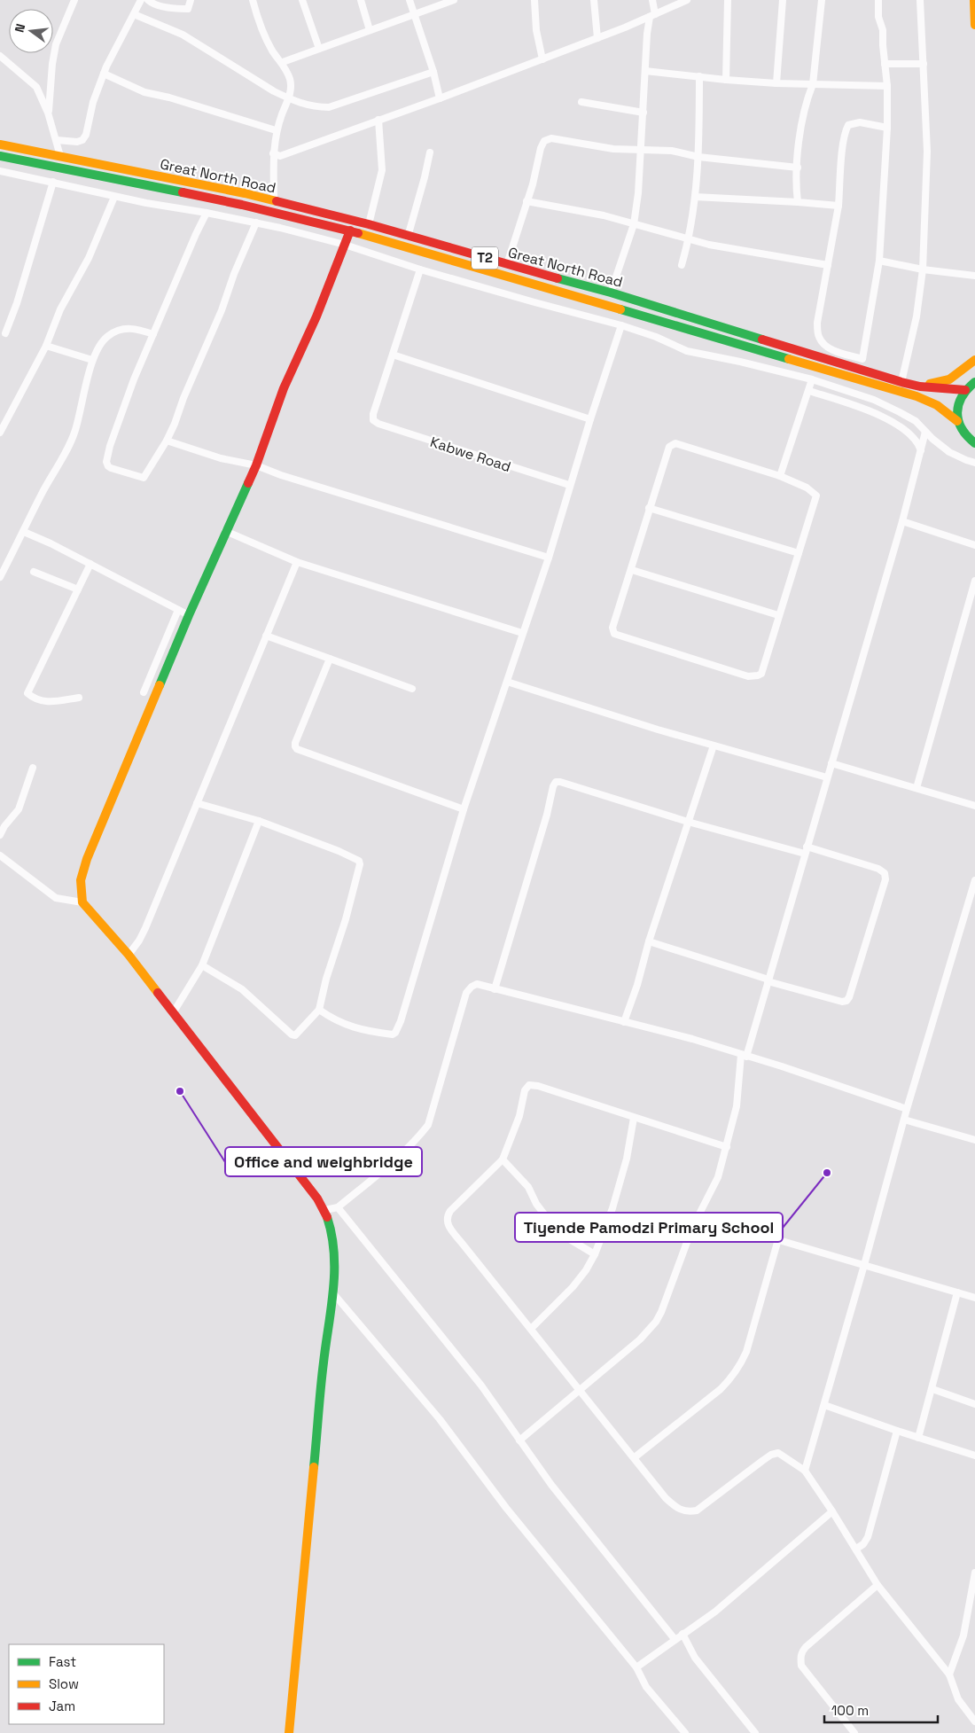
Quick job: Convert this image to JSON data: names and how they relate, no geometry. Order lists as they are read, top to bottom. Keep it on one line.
{"streets":{"main road":["Great North Road","T2"],"street":["Kabwe Road"]},"crossings":[["Great North Road","T2"]],"places":["Office and weighbridge","Tiyende Pamodzi Primary School"],"legend":["Fast","Slow","Jam"],"scale_bar":"100 m","north":"left"}
